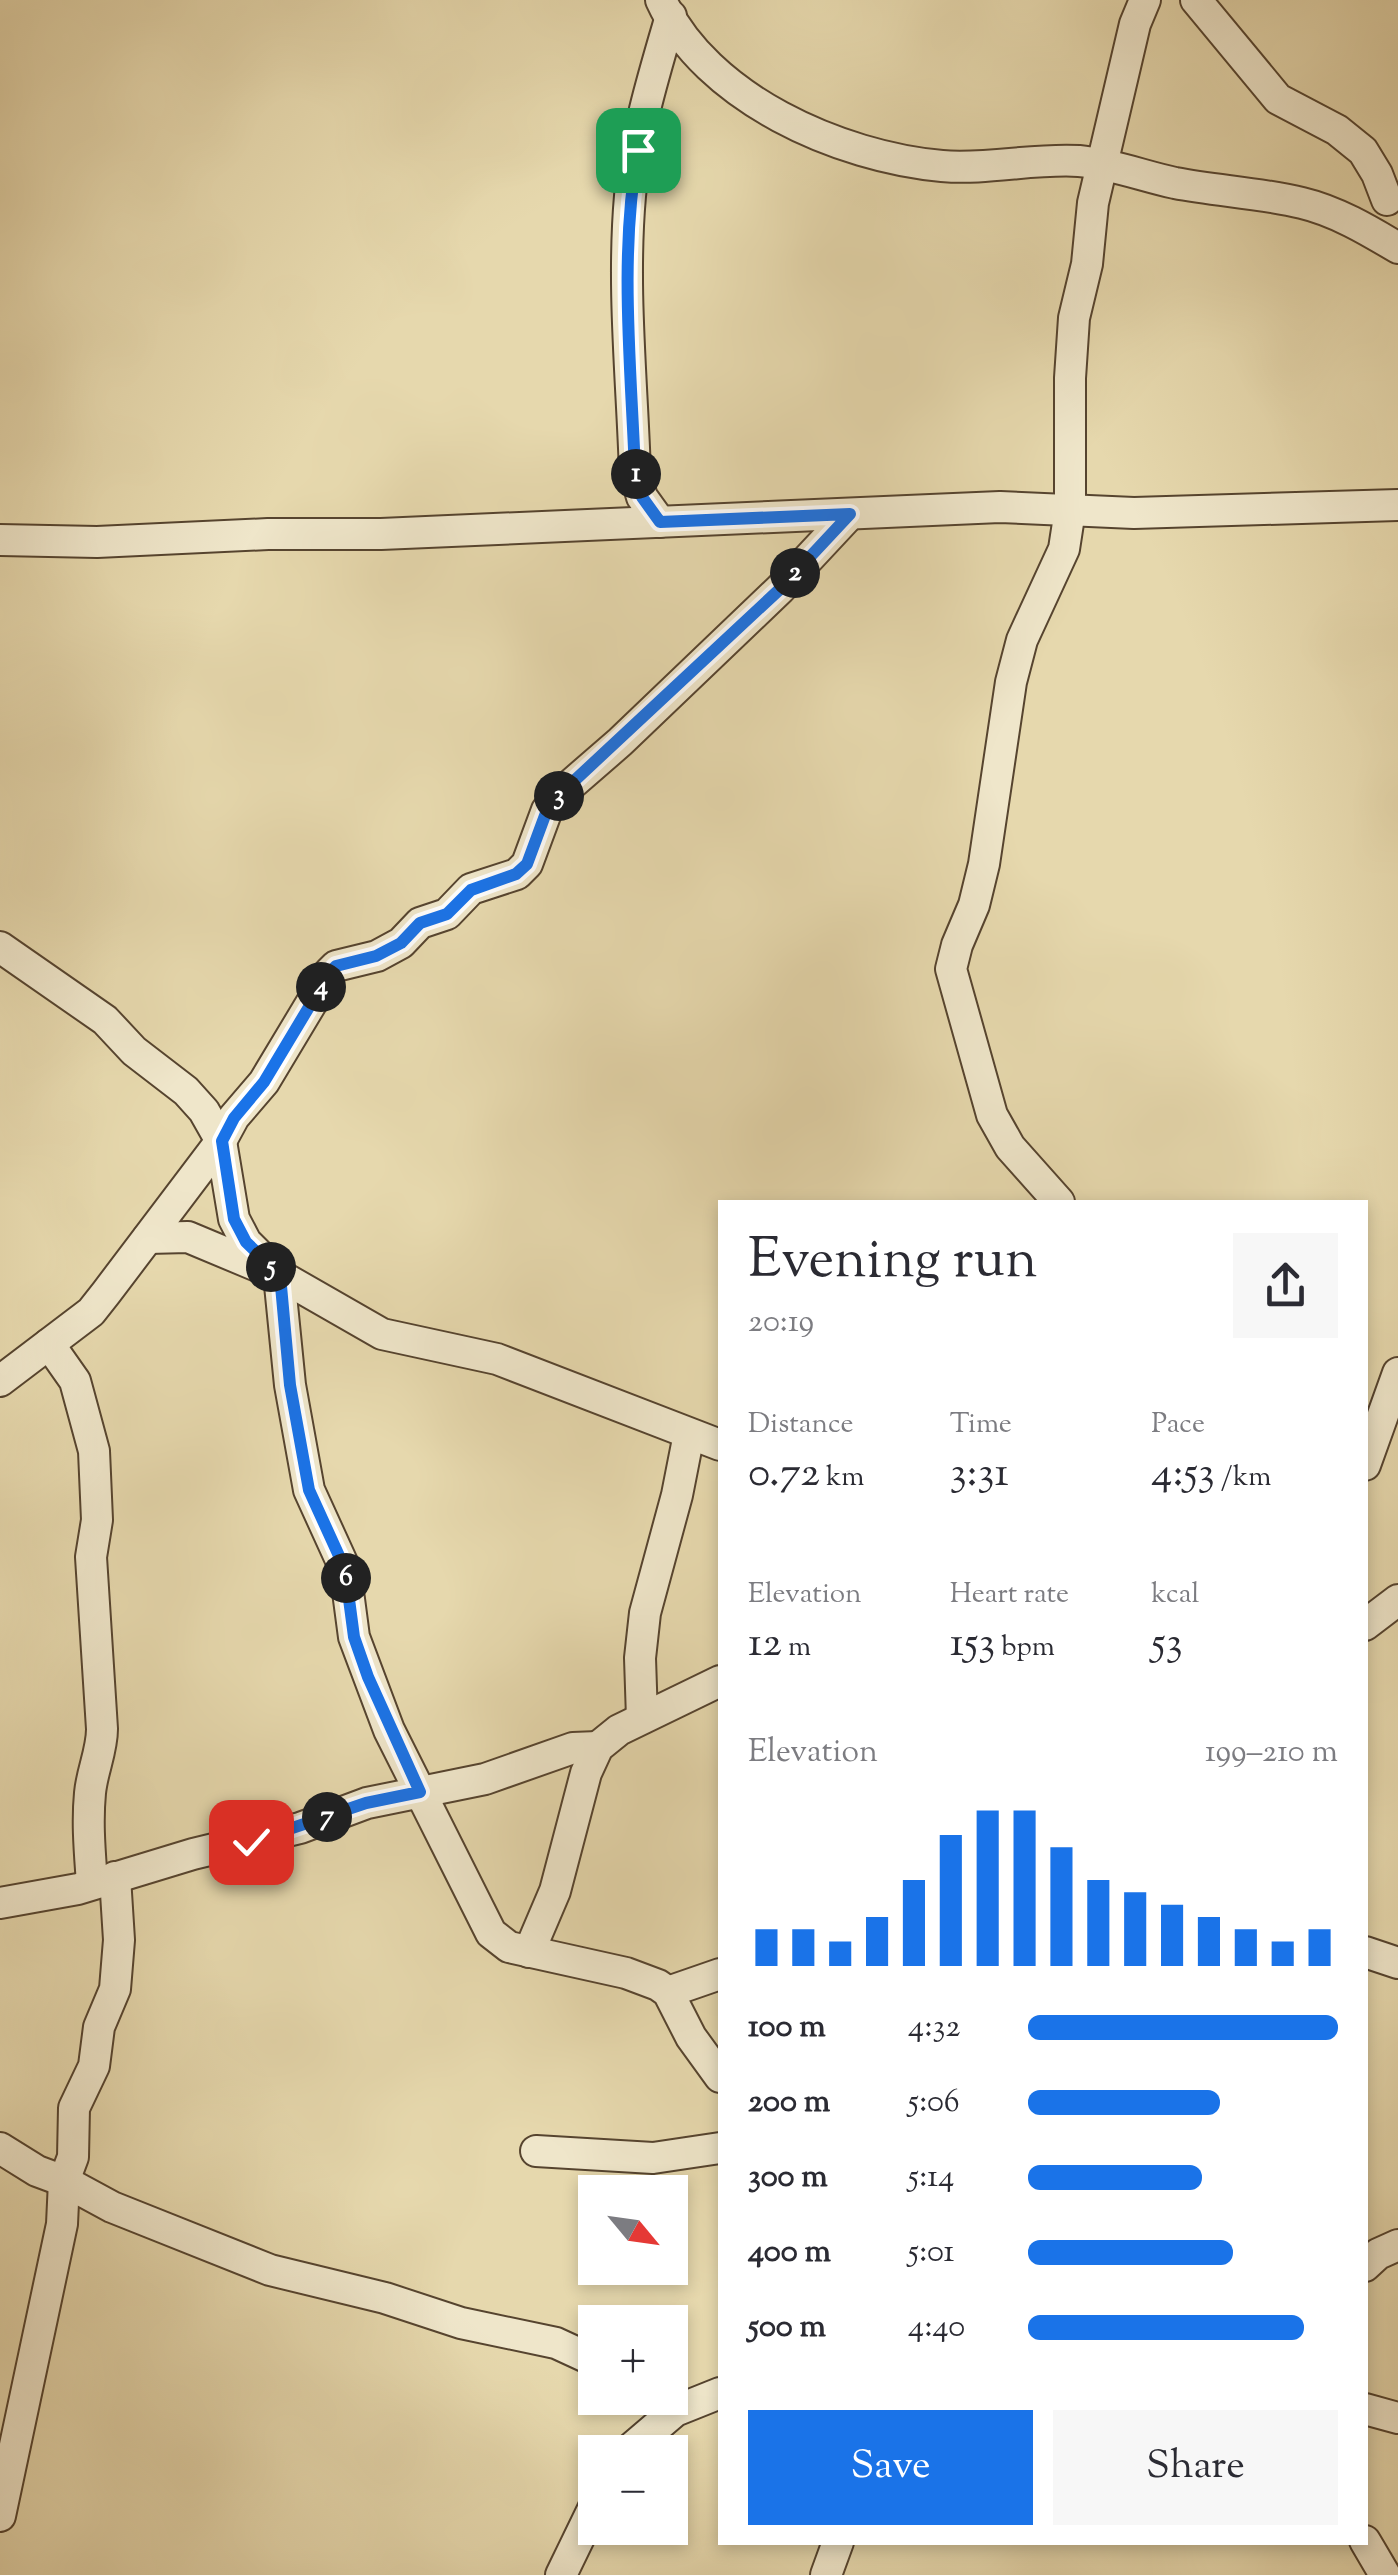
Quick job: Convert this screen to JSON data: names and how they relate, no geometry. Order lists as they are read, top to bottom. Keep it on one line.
{"north":"bottom right","page":{"pins":["1","2","3","4","5","6","7"],"heading":["Evening run","20:19"],"stats":[["Distance","0.72 km"],["Time","3:31"],["Pace","4:53 /km"],["Elevation","12 m"],["Heart rate","153 bpm"],["kcal","53"]],"chart":["Elevation","199–210 m"],"list":[{"name":"100 m","note":"4:32"},{"name":"200 m","note":"5:06"},{"name":"300 m","note":"5:14"},{"name":"400 m","note":"5:01"},{"name":"500 m","note":"4:40"}],"map_buttons":["+","−"],"buttons":["Save","Share"]}}
